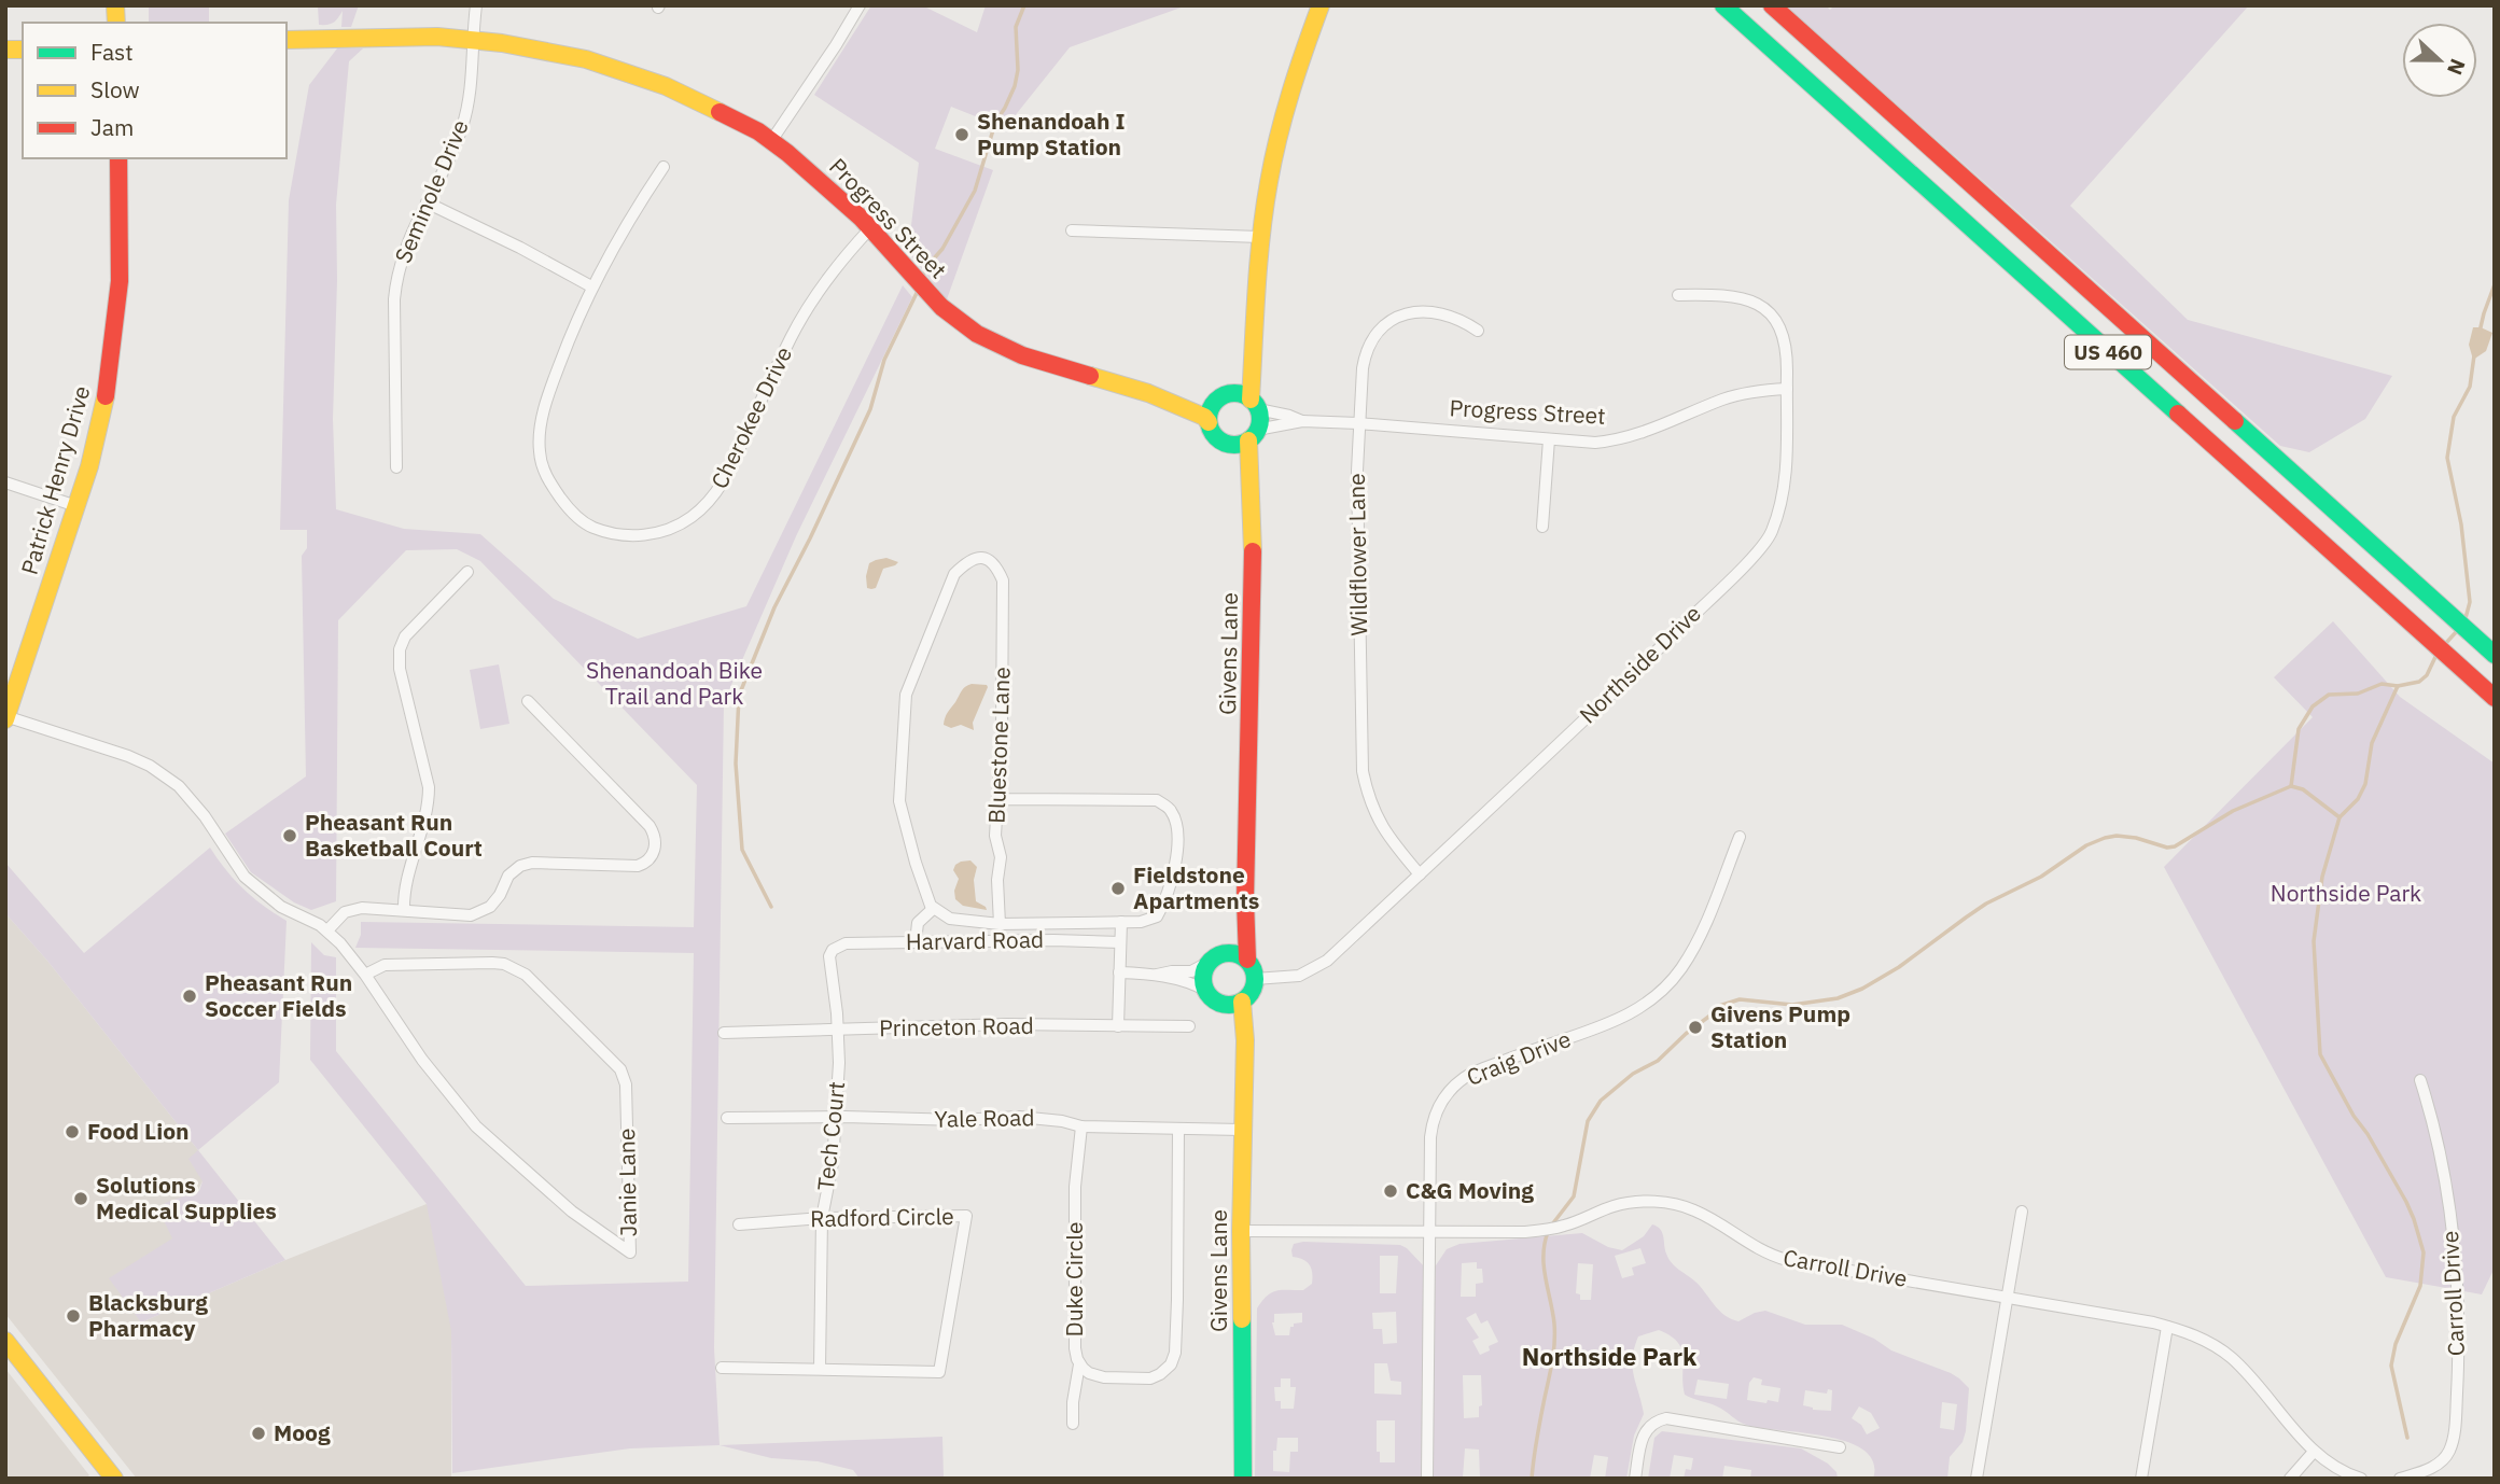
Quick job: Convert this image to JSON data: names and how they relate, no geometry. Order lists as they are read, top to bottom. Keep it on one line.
{"streets":{"main road":["Progress Street","US 460","Patrick Henry Drive","Givens Lane"],"street":["Seminole Drive","Cherokee Drive","Wildflower Lane","Northside Drive","Bluestone Lane","Harvard Road","Princeton Road","Craig Drive","Yale Road","Tech Court","Janie Lane","Radford Circle","Carroll Drive","Duke Circle"]},"crossings":[["Seminole Drive","Progress Street"],["Progress Street","Cherokee Drive"],["Progress Street","Wildflower Lane"],["Progress Street","Givens Lane"],["Progress Street","Northside Drive"],["Wildflower Lane","Northside Drive"],["Givens Lane","Northside Drive"],["Givens Lane","Yale Road"],["Givens Lane","Carroll Drive"],["Harvard Road","Tech Court"],["Princeton Road","Tech Court"],["Craig Drive","Carroll Drive"],["Yale Road","Tech Court"],["Yale Road","Duke Circle"],["Tech Court","Radford Circle"]],"districts":["Northside Park"],"parks":["Shenandoah Bike Trail and Park","Northside Park"],"places":["Shenandoah I Pump Station","Pheasant Run Basketball Court","Fieldstone Apartments","Pheasant Run Soccer Fields","Givens Pump Station","Food Lion","C&G Moving","Solutions Medical Supplies","Blacksburg Pharmacy","Moog"],"legend":["Fast","Slow","Jam"],"north":"right"}
